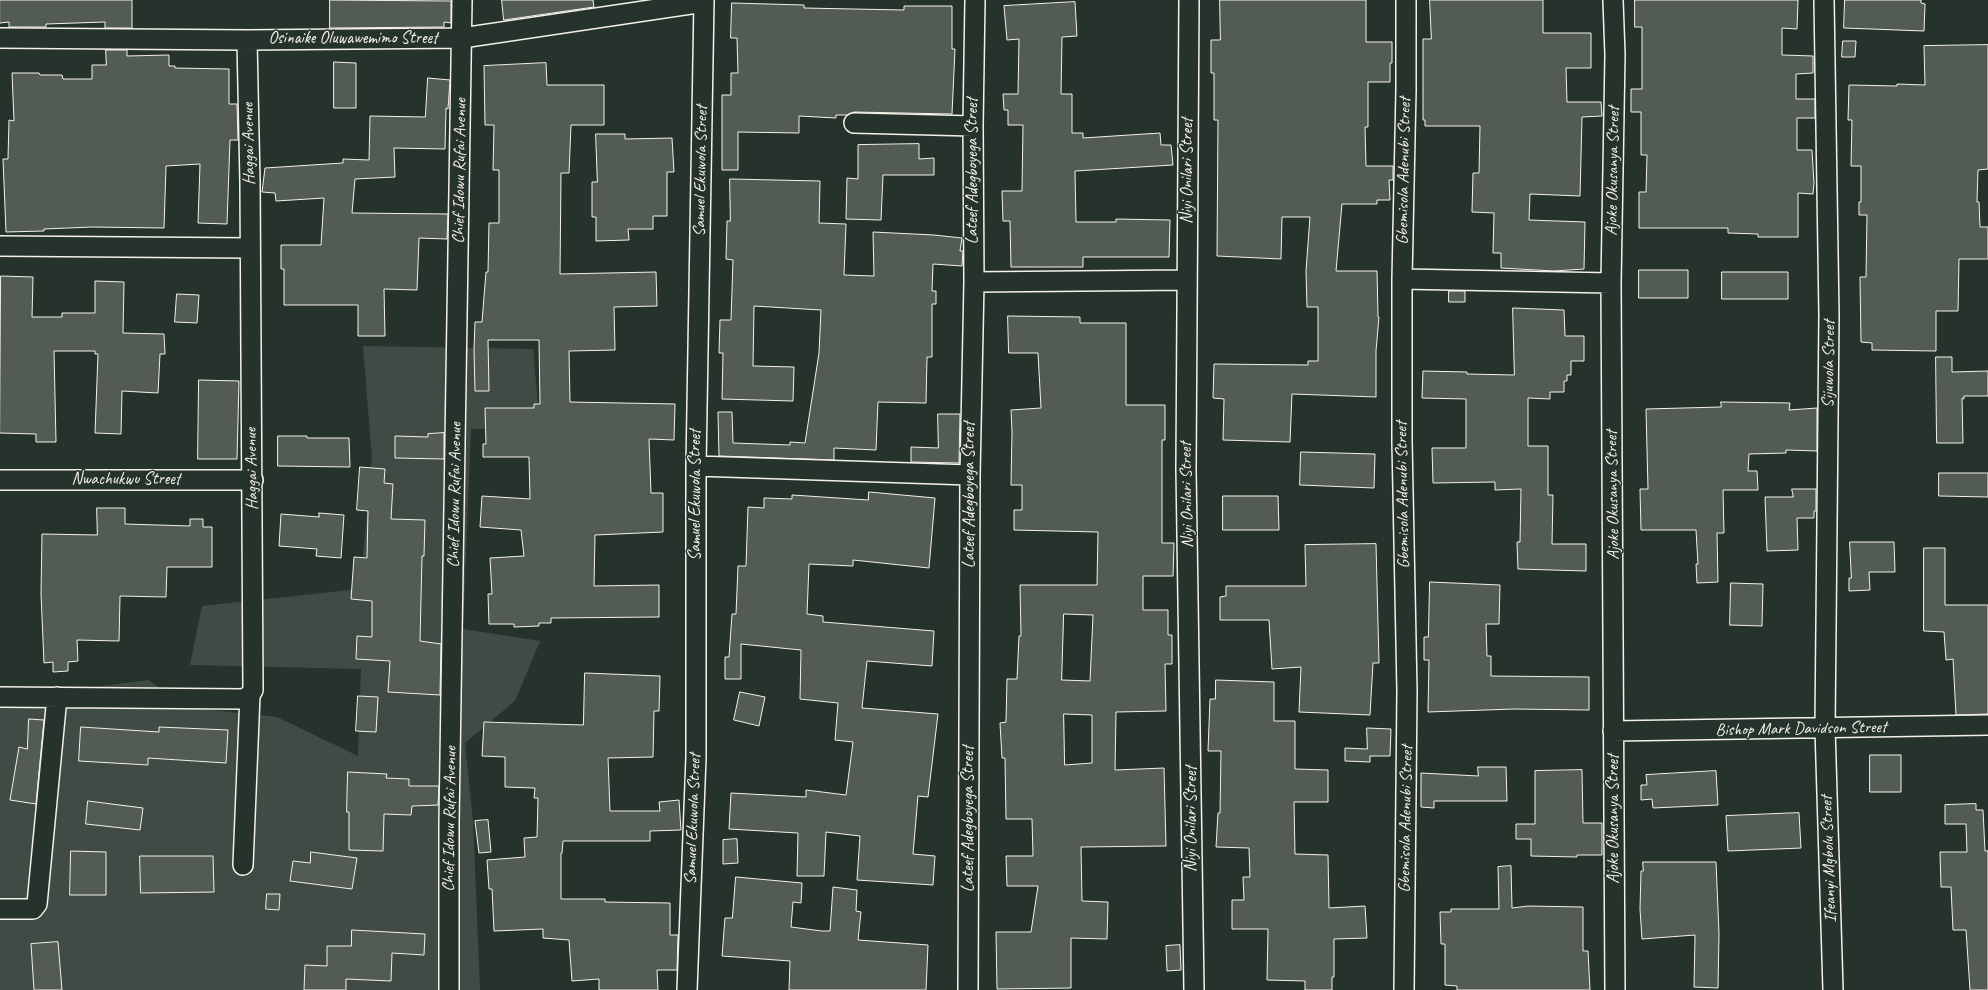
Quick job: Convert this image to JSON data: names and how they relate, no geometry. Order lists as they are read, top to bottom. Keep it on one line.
{"streets":{"street":["Osinaike Oluwawemimo Street","Haggai Avenue","Chief Idowu Rufai Avenue","Samuel Ekuwola Street","Lateef Adegboyega Street","Niyi Onilari Street","Gbemisola Adenubi Street","Ajoke Okusanya Street","Sijuwola Street","Nwachukwu Street","Bishop Mark Davidson Street","Ifeanyi Mgbolu Street"]},"crossings":[["Osinaike Oluwawemimo Street","Haggai Avenue"],["Osinaike Oluwawemimo Street","Chief Idowu Rufai Avenue"],["Osinaike Oluwawemimo Street","Samuel Ekuwola Street"],["Haggai Avenue","Nwachukwu Street"],["Ajoke Okusanya Street","Bishop Mark Davidson Street"],["Sijuwola Street","Bishop Mark Davidson Street"],["Sijuwola Street","Ifeanyi Mgbolu Street"],["Bishop Mark Davidson Street","Ifeanyi Mgbolu Street"]]}
